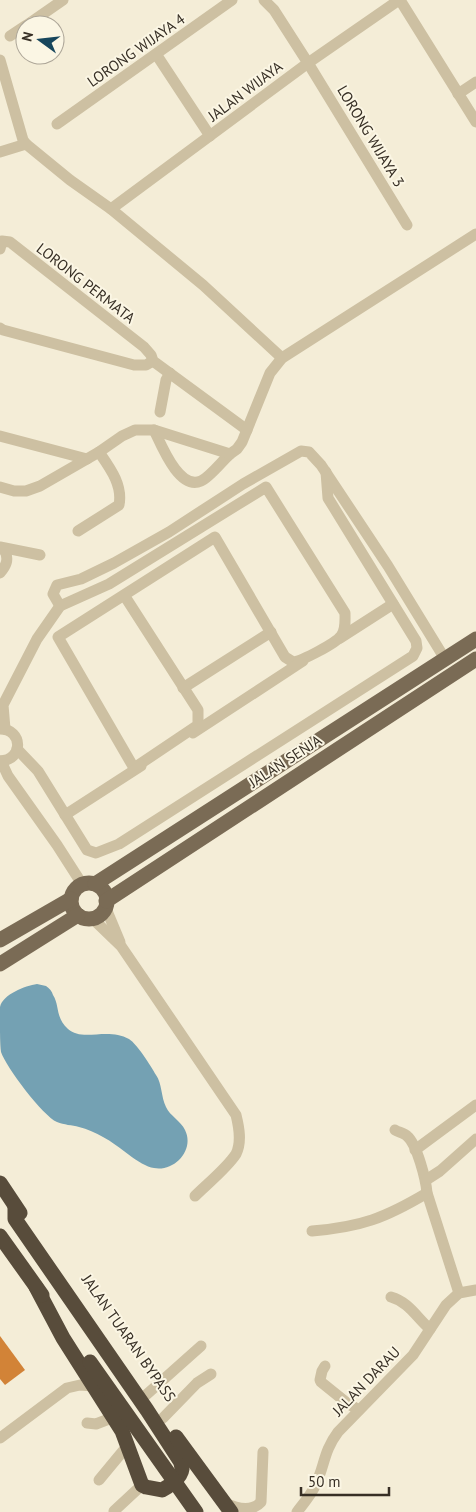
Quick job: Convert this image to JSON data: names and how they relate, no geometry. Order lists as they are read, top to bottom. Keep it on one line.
{"streets":{"highway":["JALAN TUARAN BYPASS"],"main road":["JALAN SENJA"],"street":["LORONG WIJAYA 4","JALAN WIJAYA","LORONG WIJAYA 3","LORONG PERMATA","JALAN DARAU"]},"crossings":[["JALAN WIJAYA","LORONG WIJAYA 3"]],"scale_bar":"50 m","north":"left"}
